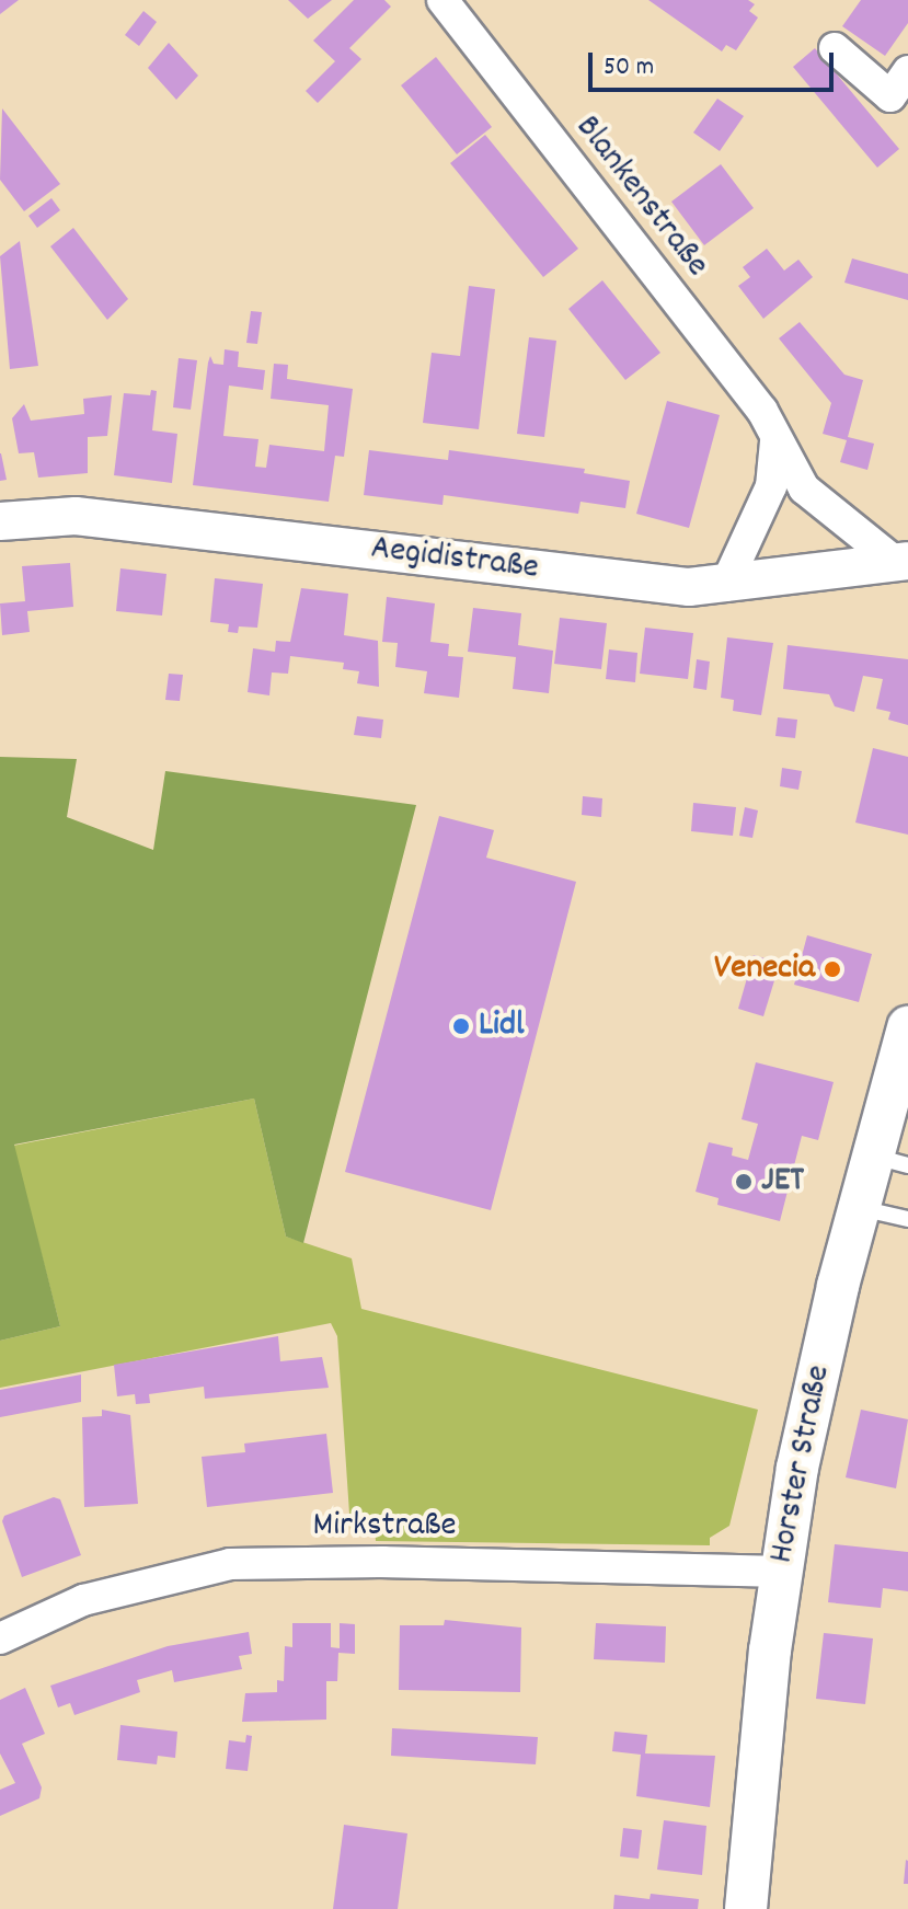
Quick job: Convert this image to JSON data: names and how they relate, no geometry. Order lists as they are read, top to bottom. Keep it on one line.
{"streets":{"main road":["Horster Straße"],"street":["Blankenstraße","Aegidistraße","Mirkstraße"]},"crossings":[["Blankenstraße","Aegidistraße"],["Horster Straße","Mirkstraße"]],"places":["Venecia","Lidl","JET"],"scale_bar":"50 m"}
